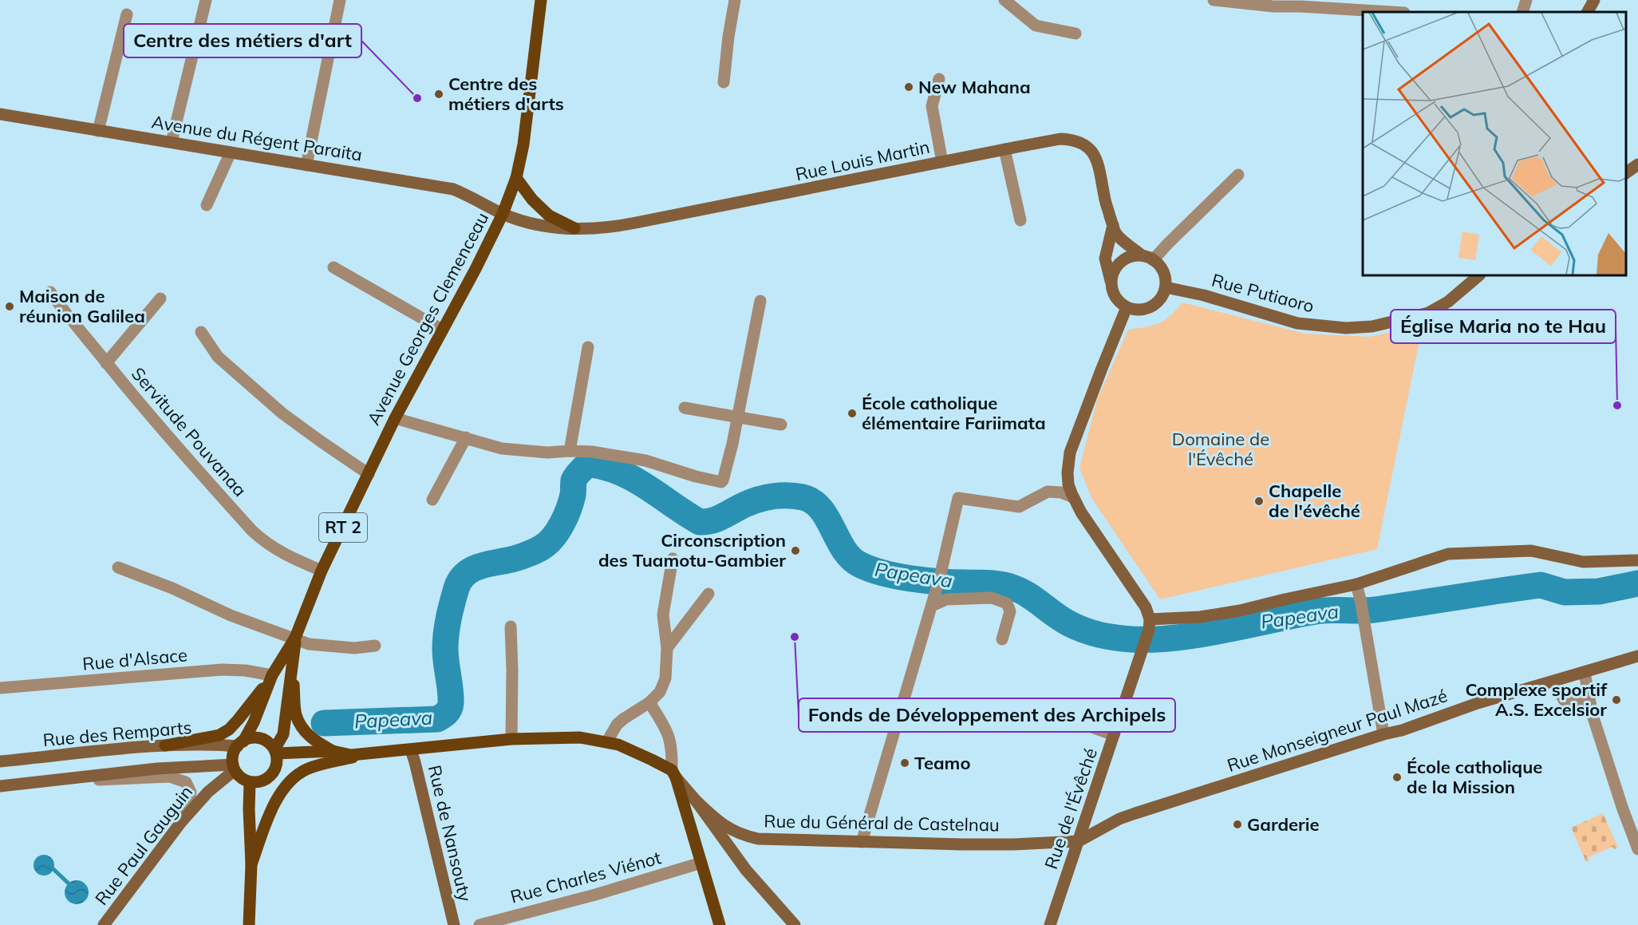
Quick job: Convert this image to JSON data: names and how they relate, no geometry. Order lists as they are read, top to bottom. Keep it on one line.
{"streets":{"main road":["Avenue du Régent Paraita","Rue Louis Martin","Rue Putiaoro","Avenue Georges Clemenceau","RT 2","Rue Monseigneur Paul Mazé","Rue des Remparts","Rue de l'Évêché","Rue du Général de Castelnau","Rue de Nansouty","Rue Paul Gauguin"],"street":["Servitude Pouvanaa","Rue d'Alsace","Rue Charles Viénot"]},"crossings":[["Avenue du Régent Paraita","Rue Louis Martin"],["Avenue du Régent Paraita","Avenue Georges Clemenceau"],["Rue Louis Martin","Avenue Georges Clemenceau"],["Avenue Georges Clemenceau","Servitude Pouvanaa"],["Avenue Georges Clemenceau","RT 2"],["RT 2","Rue d'Alsace"],["RT 2","Rue des Remparts"],["RT 2","Rue Paul Gauguin"],["Rue Monseigneur Paul Mazé","Rue de l'Évêché"],["Rue Monseigneur Paul Mazé","Rue du Général de Castelnau"],["Rue des Remparts","Rue Paul Gauguin"],["Rue de l'Évêché","Rue du Général de Castelnau"]],"water":["Papeava"],"parks":["Domaine de l'Évêché"],"places":["New Mahana","Centre des métiers d'arts","Centre des métiers d'art","Maison de réunion Galilea","Église Maria no te Hau","École catholique élémentaire Fariimata","Chapelle de l'évêché","Circonscription des Tuamotu-Gambier","Fonds de Développement des Archipels","Complexe sportif A.S. Excelsior","Teamo","École catholique de la Mission","Garderie"]}
